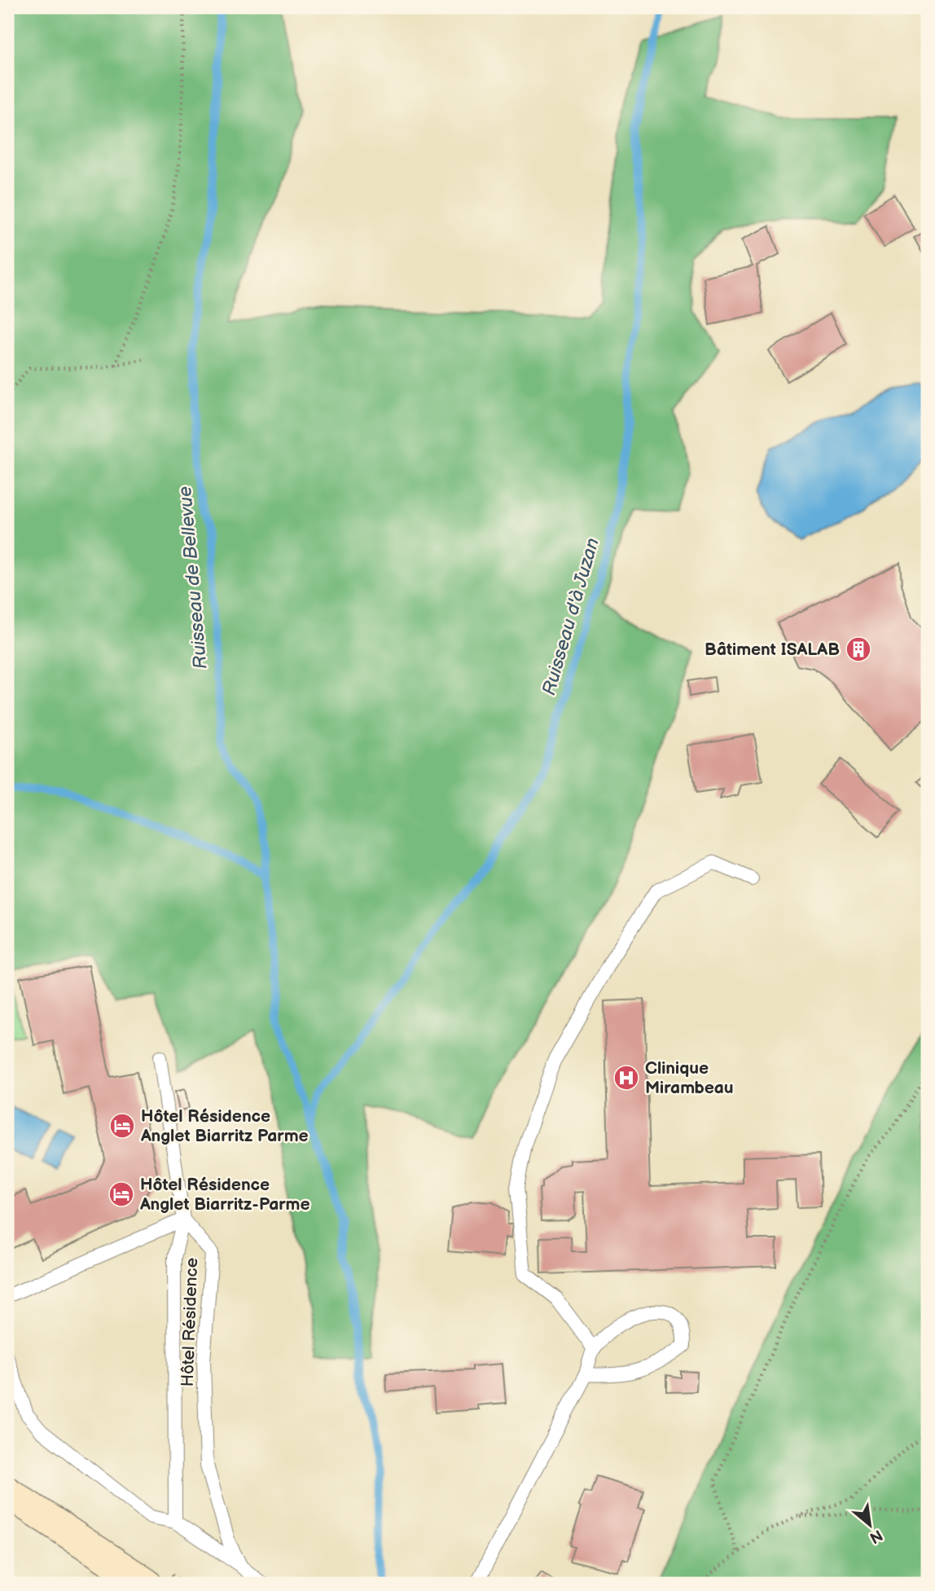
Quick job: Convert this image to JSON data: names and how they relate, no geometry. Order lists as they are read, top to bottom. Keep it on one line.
{"streets":{"lane":["Hôtel Résidence"]},"water":["Ruisseau de Bellevue","Ruisseau d'à Juzan"],"places":{"building":["Bâtiment ISALAB"],"hospital":["Clinique Mirambeau"],"hotel":["Hôtel Résidence Anglet Biarritz Parme","Hôtel Résidence Anglet Biarritz-Parme"]},"north":"bottom right"}
